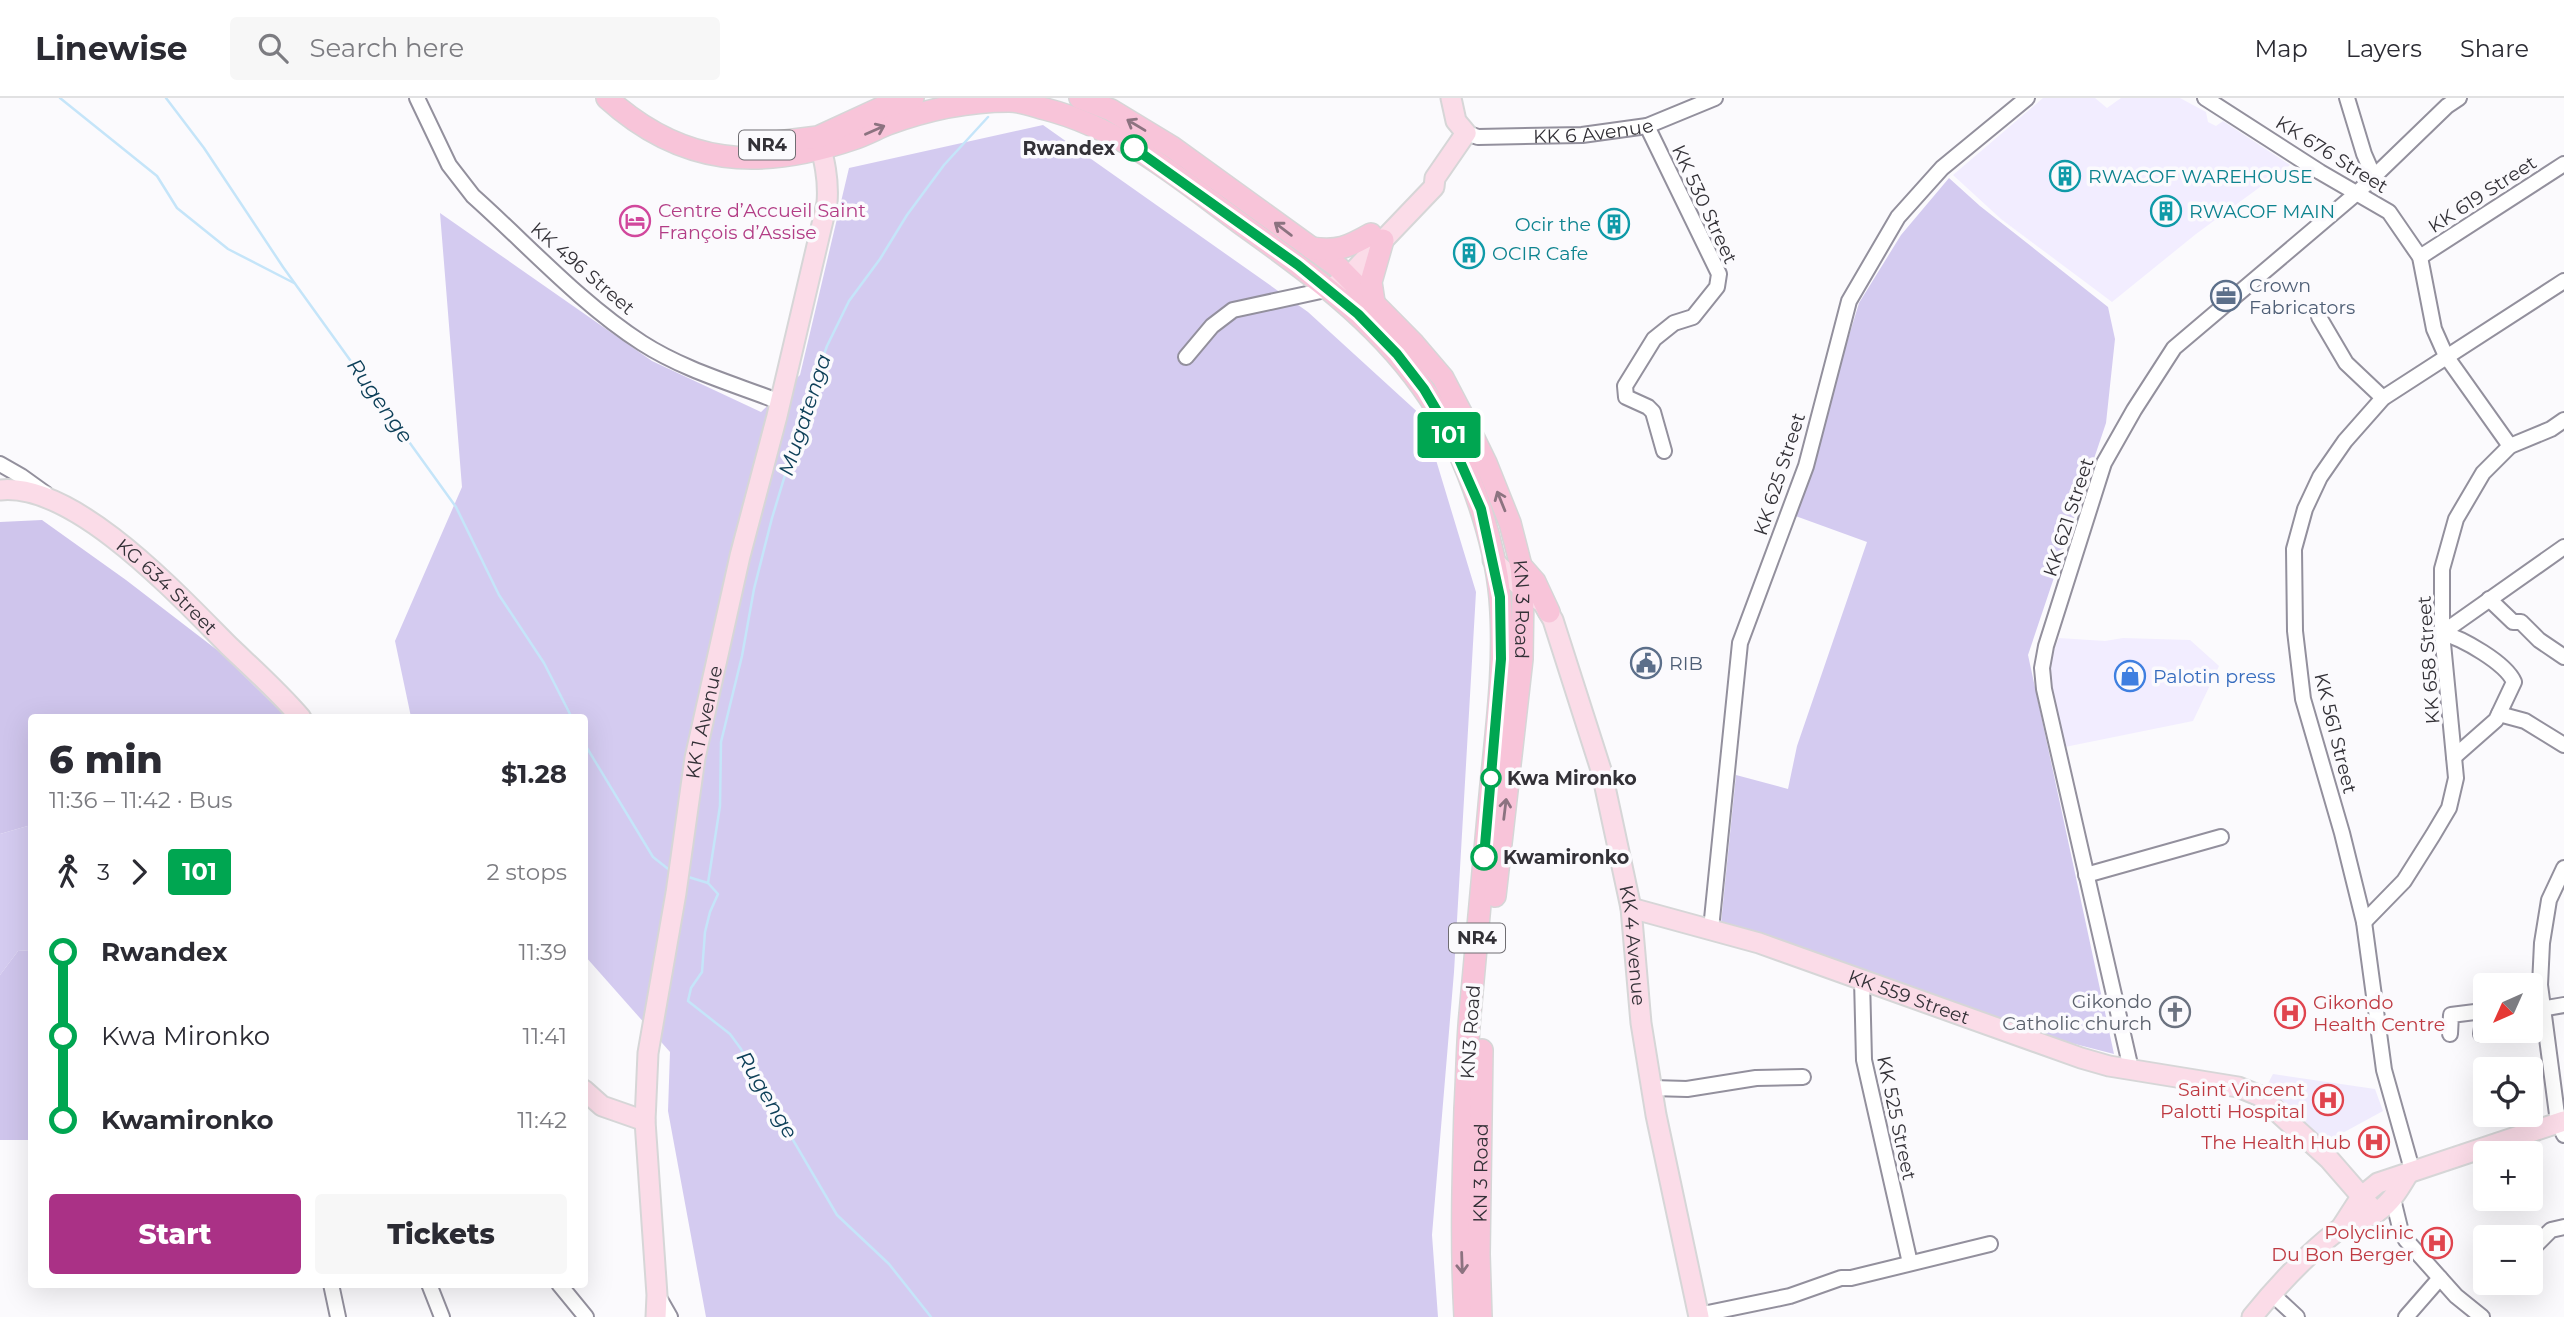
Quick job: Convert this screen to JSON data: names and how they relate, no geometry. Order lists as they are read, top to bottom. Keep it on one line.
{"streets":{"highway":["NR4","KN 3 Road","KN3 Road"],"main road":["KG 634 Street","KK 1 Avenue","KK 4 Avenue","KK 559 Street"],"street":["KK 6 Avenue","KK 676 Street","KK 619 Street","KK 530 Street","KK 496 Street","KK 625 Street","KK 621 Street","KK 658 Street","KK 561 Street","KK 525 Street"]},"crossings":[["KK 6 Avenue","KK 530 Street"],["NR4","KK 1 Avenue"],["NR4","KN3 Road"],["KK 676 Street","KK 619 Street"],["KK 676 Street","KK 621 Street"],["KK 676 Street","KK 658 Street"],["KK 676 Street","KK 561 Street"],["KK 496 Street","KK 1 Avenue"],["KK 625 Street","KK 559 Street"],["KK 621 Street","KK 559 Street"],["KK 658 Street","KK 561 Street"],["KK 4 Avenue","KK 559 Street"],["KK 559 Street","KK 525 Street"]],"one_way":["KN 3 Road","KN3 Road"],"water":["Rugenge","Mugatenga"],"places":{"other":["Rwandex","Kwa Mironko","Kwamironko"],"building":["RWACOF WAREHOUSE","RWACOF MAIN","Ocir the","OCIR Cafe"],"hotel":["Centre d’Accueil Saint François d’Assise"],"office":["Crown Fabricators"],"public building":["RIB"],"shop":["Palotin press"],"church":["Gikondo Catholic church"],"hospital":["Gikondo Health Centre","Saint Vincent Palotti Hospital","The Health Hub","Polyclinic Du Bon Berger"]},"lines":["bus line 101"],"north":"bottom left","page":{"header":"Linewise","search":"Search here","nav":["Map","Layers","Share"],"on_map":"101","heading":["6 min","11:36 – 11:42 · Bus","$1.28"],"legs":["3","101","2 stops"],"list":[{"name":"Rwandex","value":"11:39"},{"name":"Kwa Mironko","value":"11:41"},{"name":"Kwamironko","value":"11:42"}],"map_buttons":["+","−"],"buttons":["Start","Tickets"]}}
